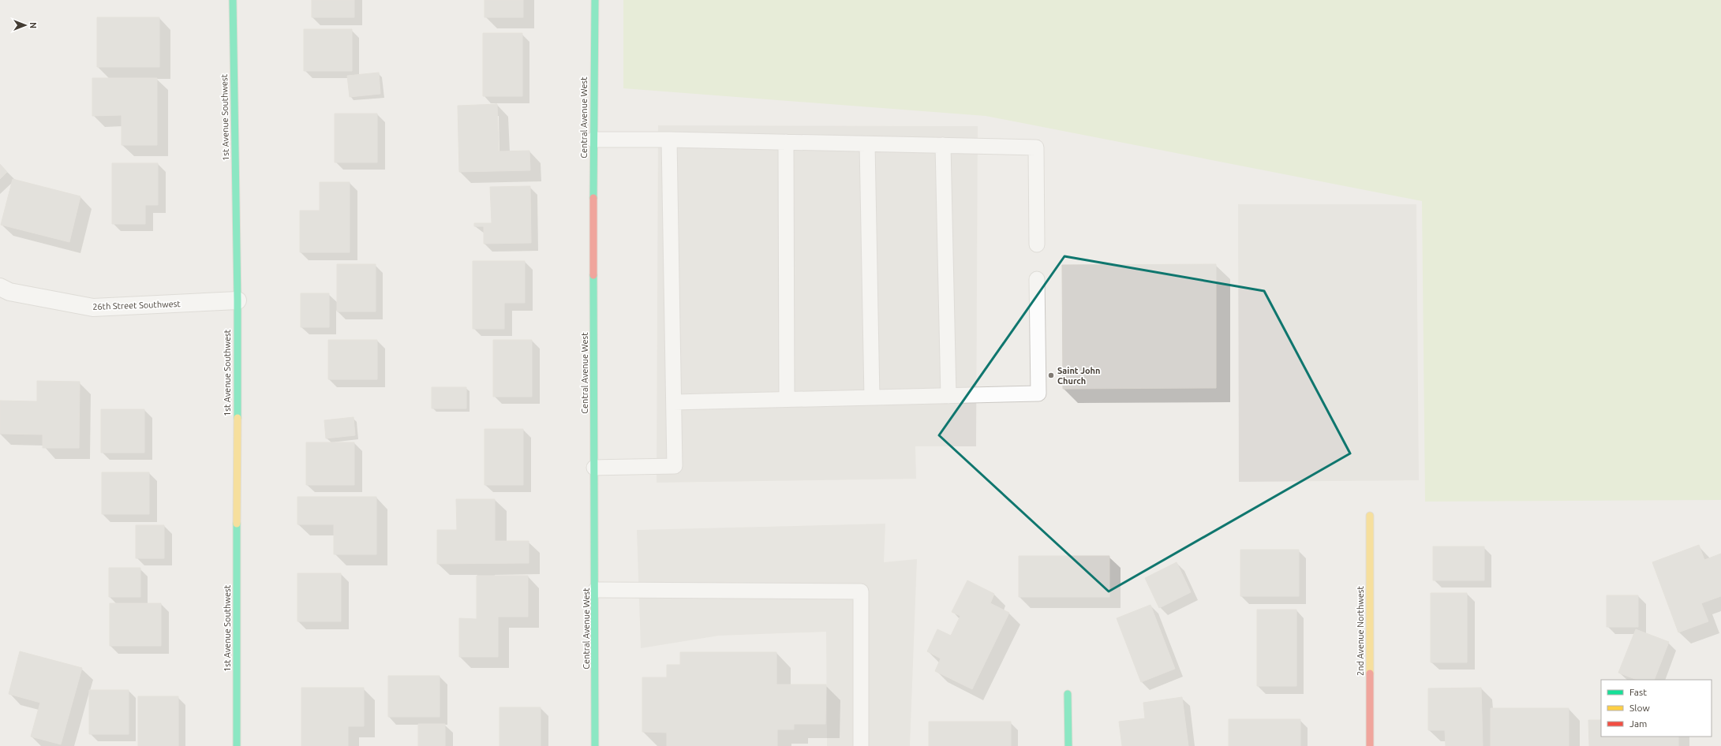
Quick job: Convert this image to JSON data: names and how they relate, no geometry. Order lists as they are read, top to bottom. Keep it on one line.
{"streets":{"street":["1st Avenue Southwest","Central Avenue West","26th Street Southwest","2nd Avenue Northwest"]},"crossings":[["1st Avenue Southwest","26th Street Southwest"]],"places":["Saint John Church"],"legend":["Fast","Slow","Jam"],"north":"right"}
